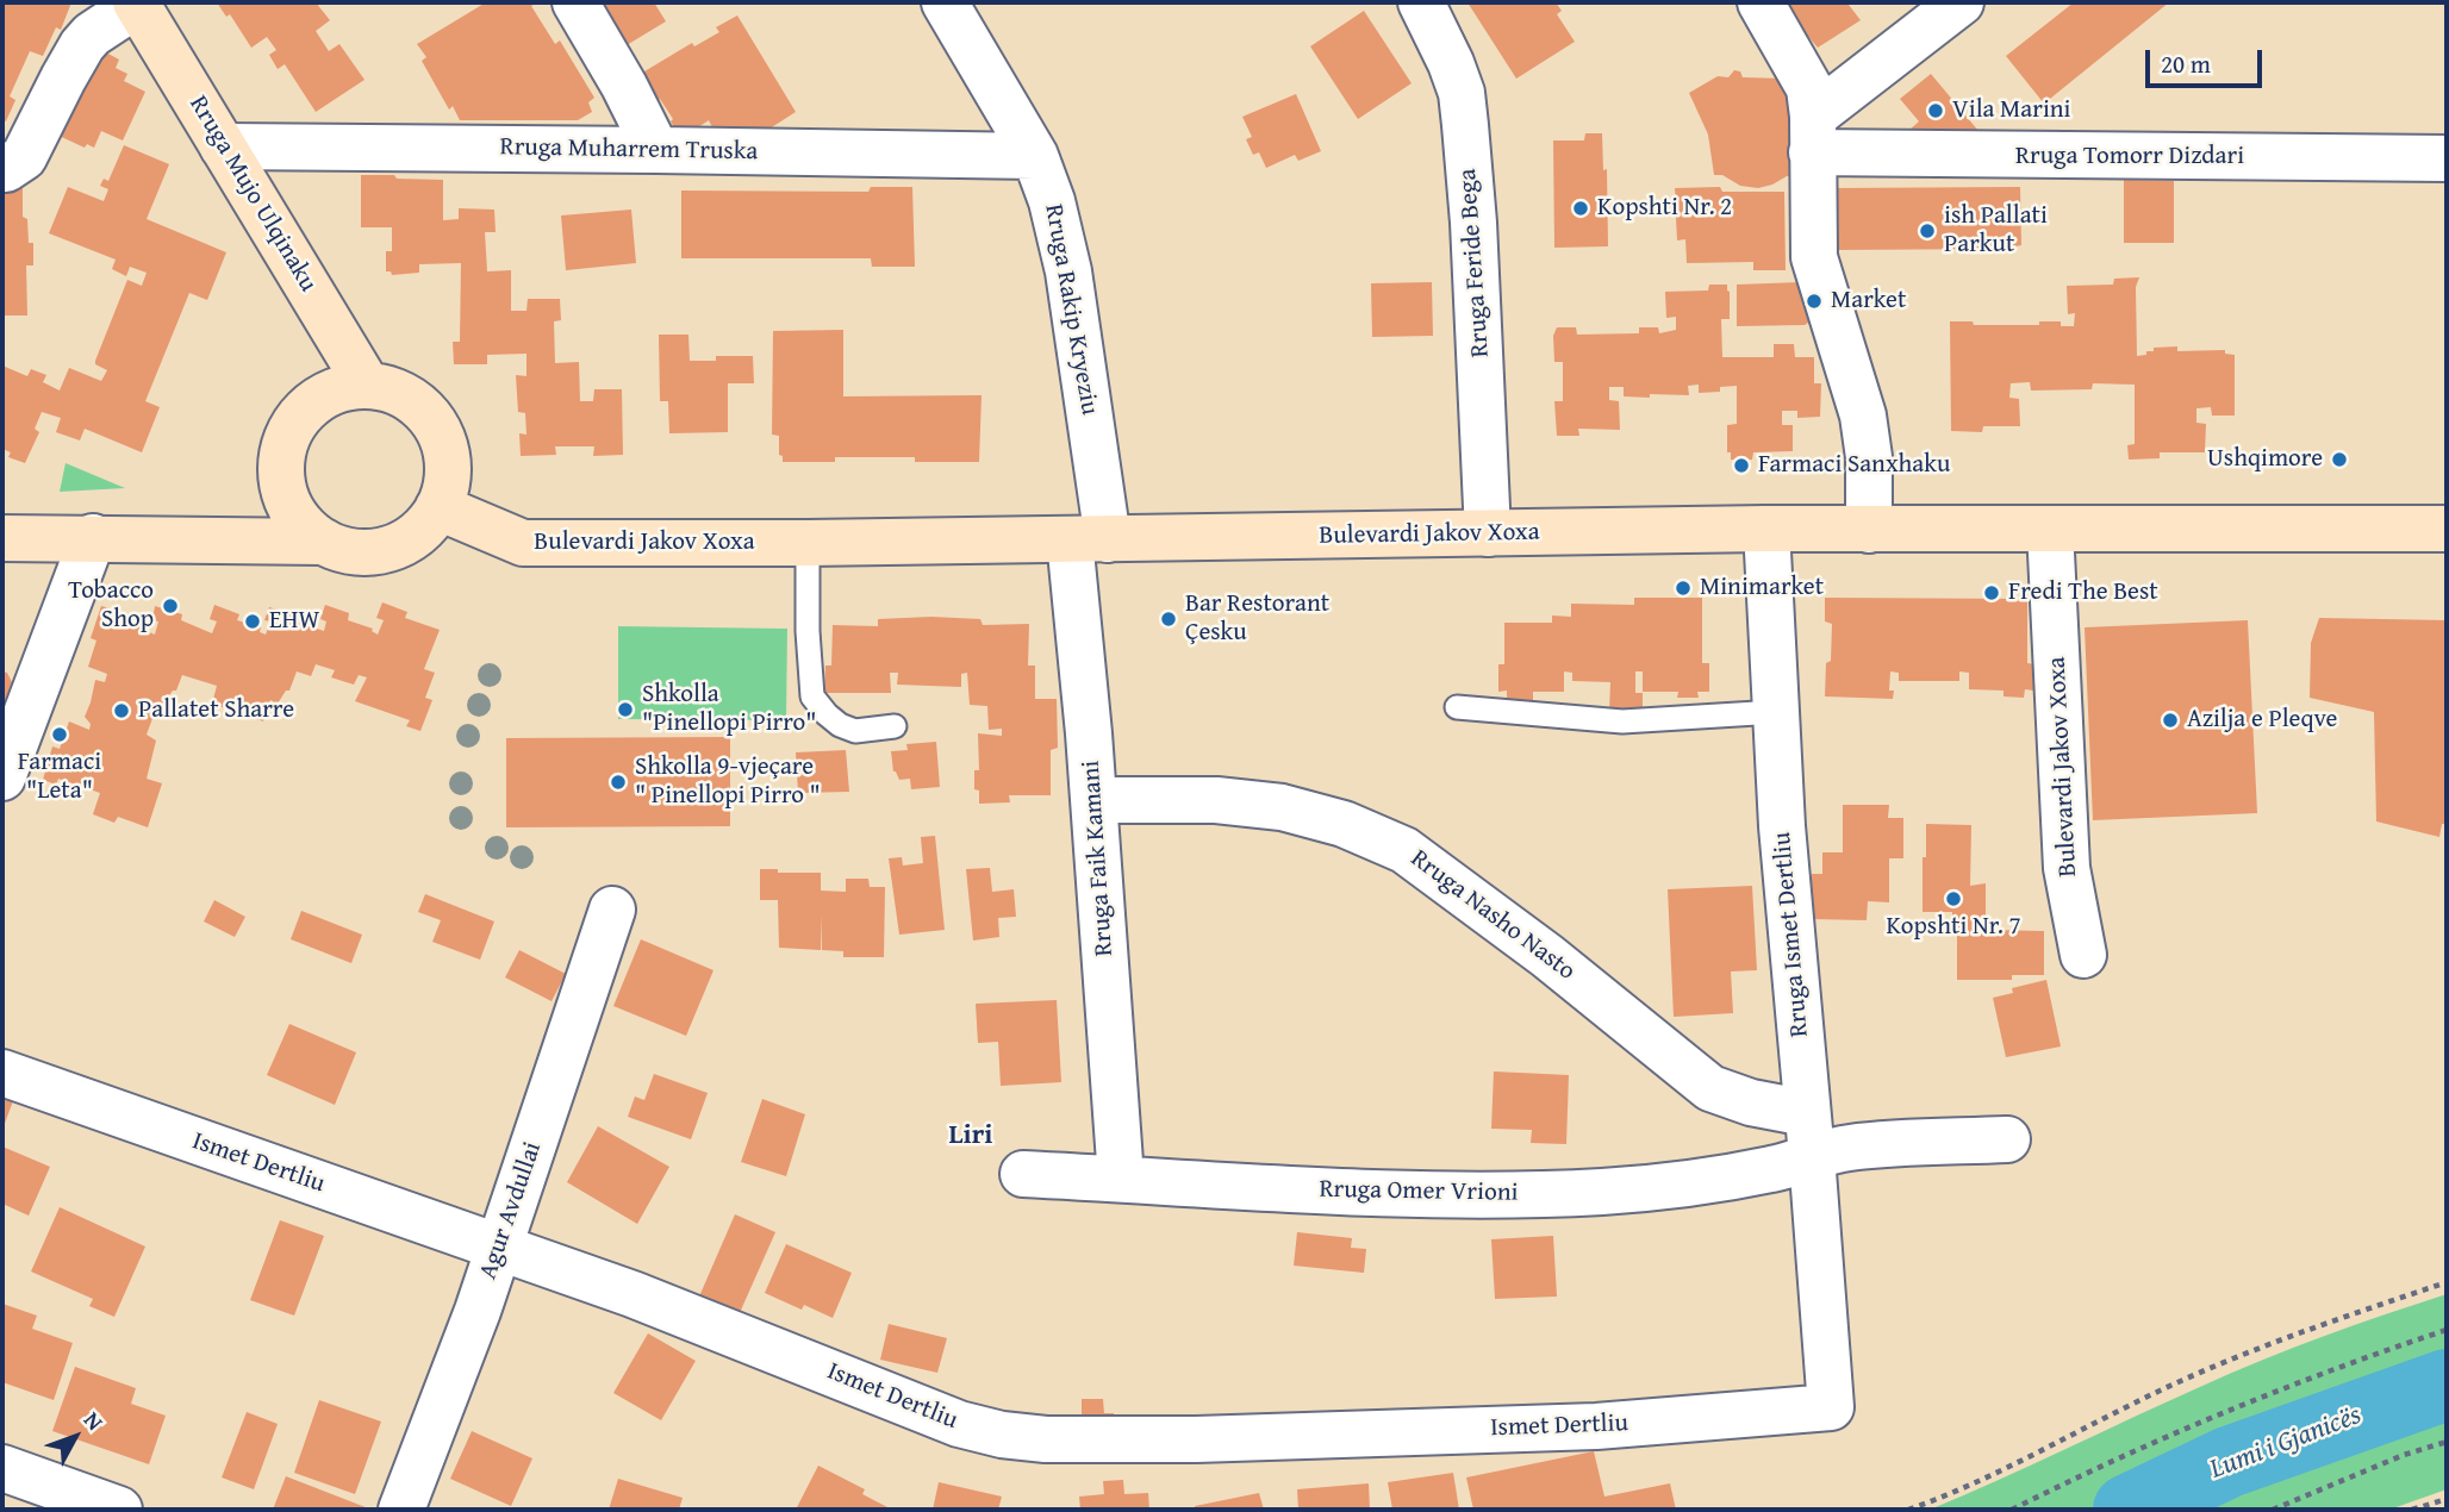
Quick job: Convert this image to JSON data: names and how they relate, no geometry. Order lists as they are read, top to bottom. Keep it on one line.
{"streets":{"main road":["Rruga Mujo Ulqinaku","Bulevardi Jakov Xoxa"],"street":["Rruga Muharrem Truska","Rruga Tomorr Dizdari","Rruga Feride Bega","Rruga Rakip Kryeziu","Rruga Faik Kamani","Rruga Nasho Nasto","Rruga Ismet Dertliu","Ismet Dertliu","Rruga Omer Vrioni","Agur Avdullai"]},"crossings":[["Rruga Muharrem Truska","Rruga Mujo Ulqinaku"],["Rruga Muharrem Truska","Rruga Rakip Kryeziu"],["Rruga Mujo Ulqinaku","Bulevardi Jakov Xoxa"],["Rruga Feride Bega","Bulevardi Jakov Xoxa"],["Rruga Rakip Kryeziu","Bulevardi Jakov Xoxa"],["Rruga Rakip Kryeziu","Rruga Faik Kamani"],["Bulevardi Jakov Xoxa","Rruga Faik Kamani"],["Bulevardi Jakov Xoxa","Rruga Ismet Dertliu"],["Rruga Faik Kamani","Rruga Nasho Nasto"],["Rruga Faik Kamani","Rruga Omer Vrioni"],["Rruga Nasho Nasto","Rruga Ismet Dertliu"],["Rruga Nasho Nasto","Rruga Omer Vrioni"],["Rruga Ismet Dertliu","Ismet Dertliu"],["Rruga Ismet Dertliu","Rruga Omer Vrioni"],["Ismet Dertliu","Agur Avdullai"]],"districts":["Liri"],"water":["Lumi i Gjanicës"],"places":["Vila Marini","Kopshti Nr. 2","ish Pallati Parkut","Market","Ushqimore","Farmaci Sanxhaku","Minimarket","Fredi The Best","Tobacco Shop","Bar Restorant Çesku","EHW","Shkolla \"Pinellopi Pirro\"","Pallatet Sharre","Azilja e Pleqve","Farmaci \"Leta\"","Shkolla 9-vjeçare \" Pinellopi Pirro \"","Kopshti Nr. 7"],"scale_bar":"20 m","north":"top right"}
